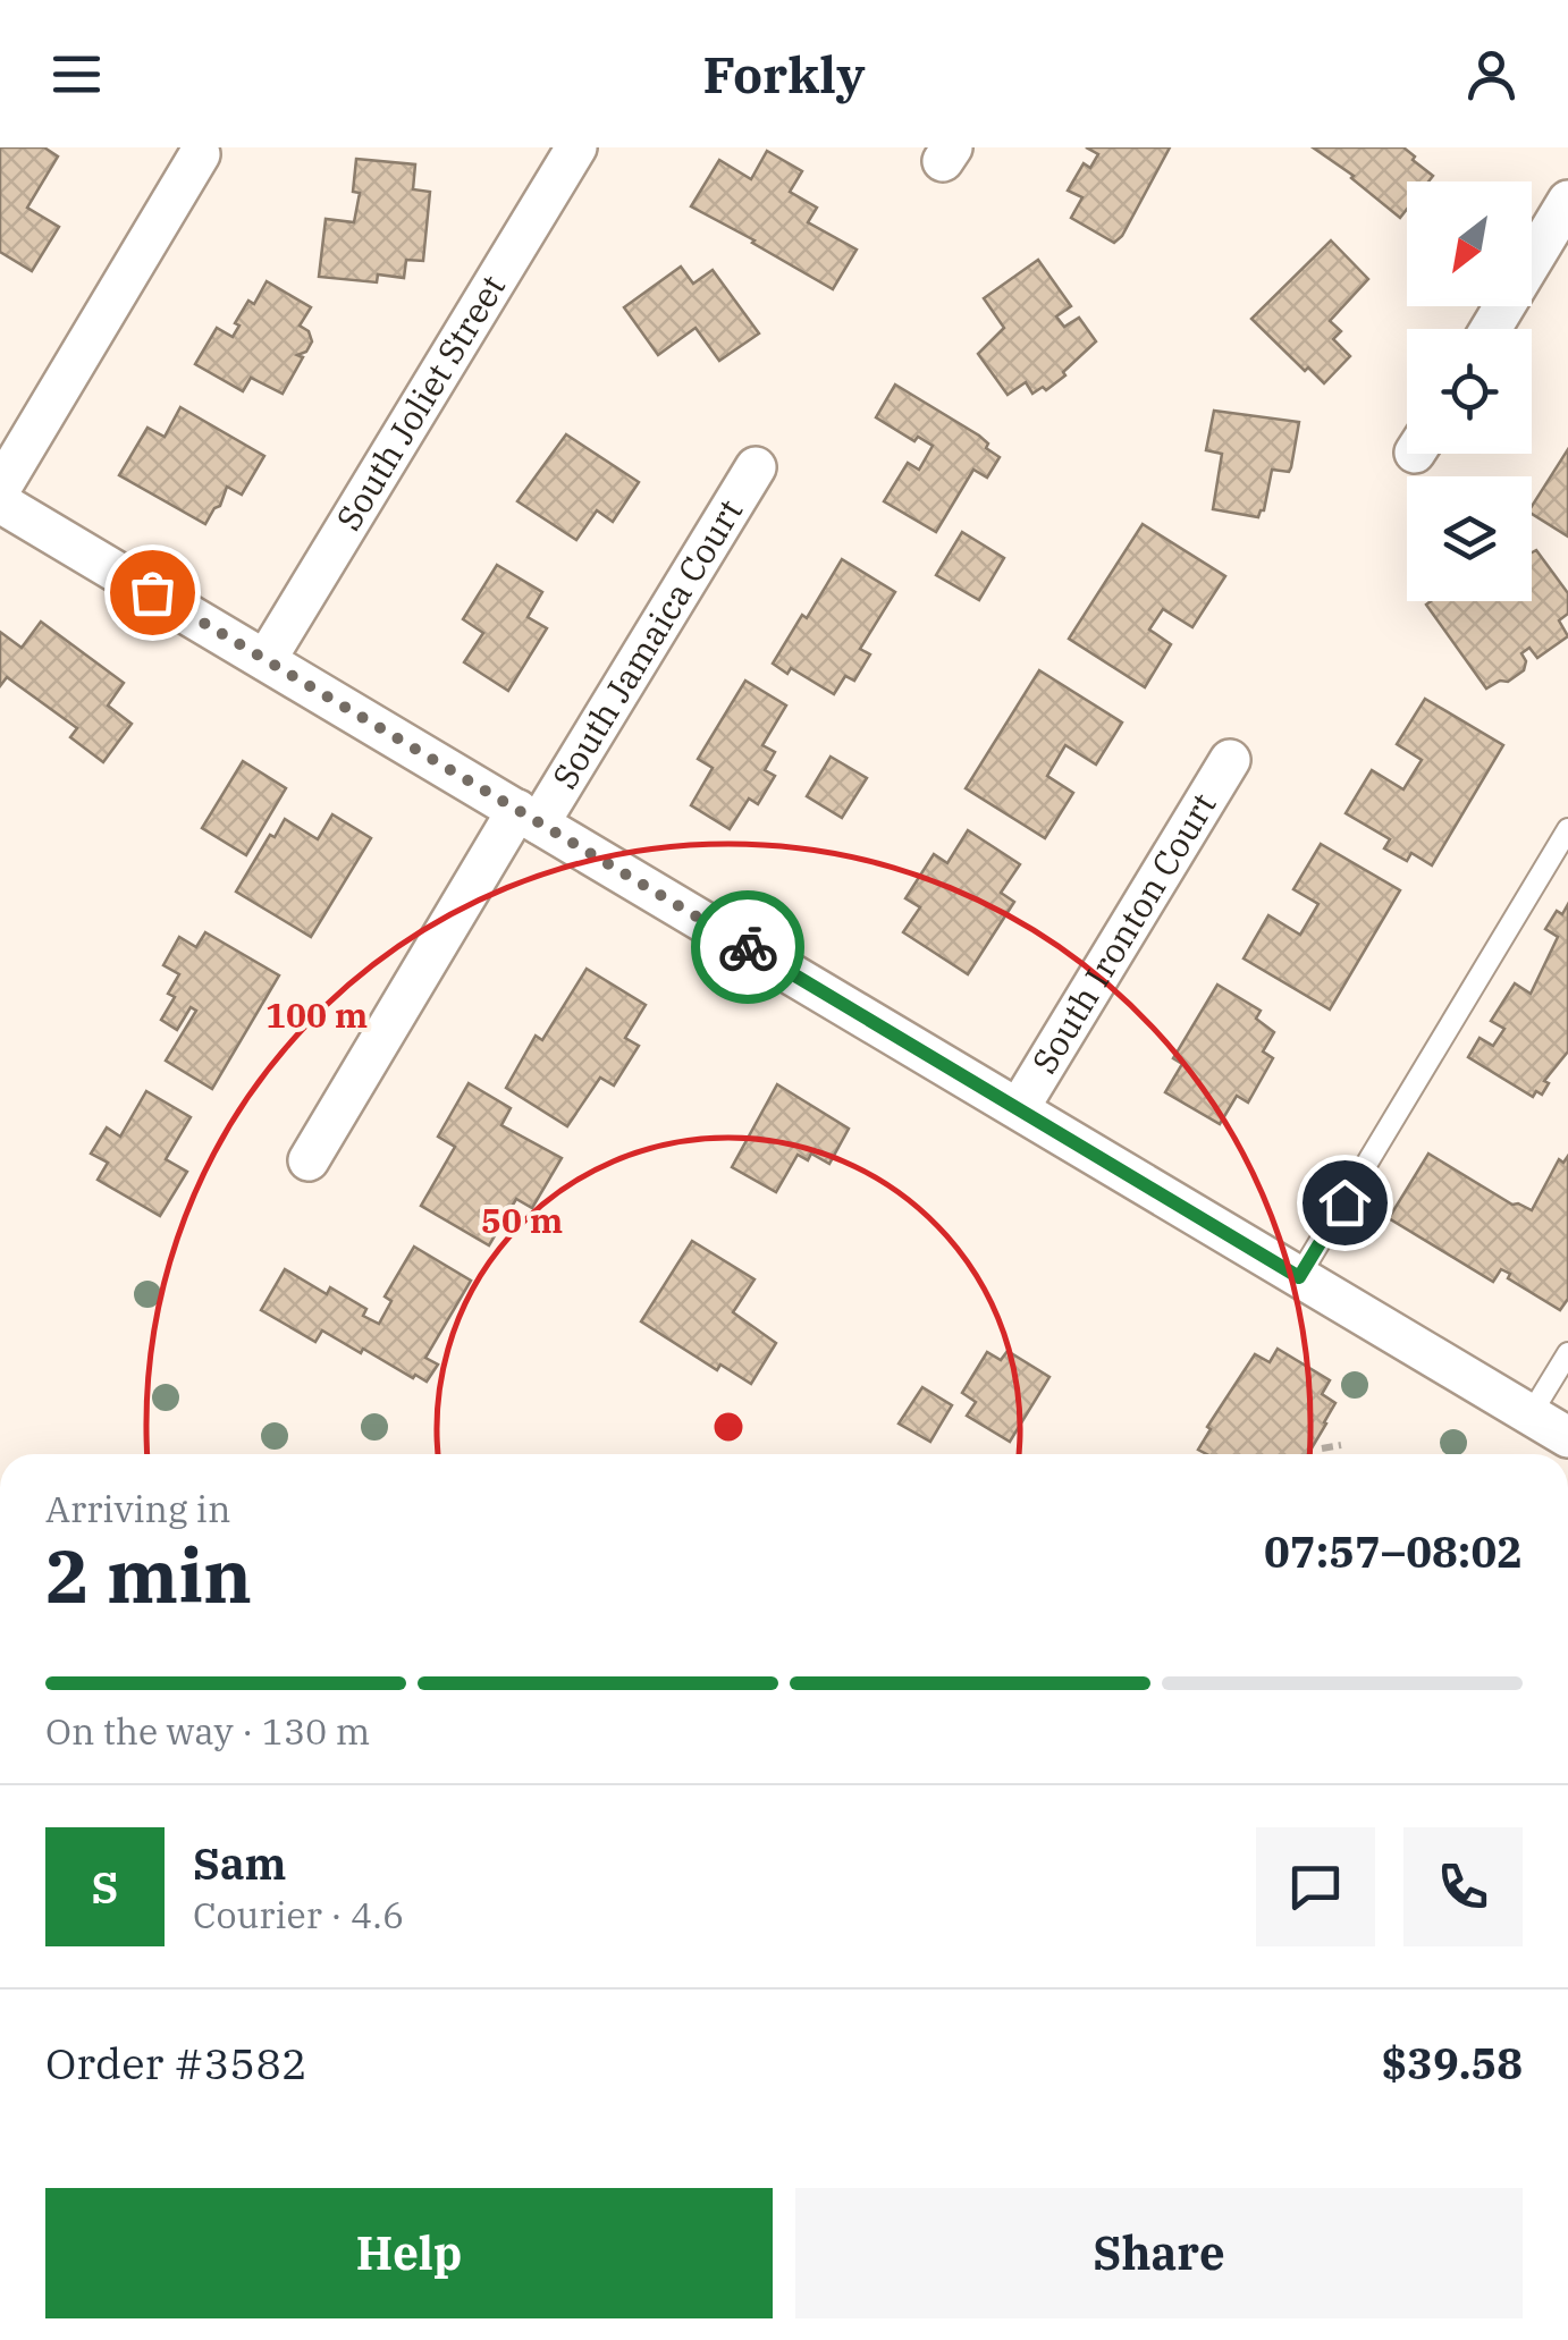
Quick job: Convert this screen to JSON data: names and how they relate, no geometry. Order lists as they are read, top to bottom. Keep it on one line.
{"streets":{"street":["South Joliet Street","South Jamaica Court","South Ironton Court"]},"north":"bottom left","page":{"header":"Forkly","heading":["2 min","Arriving in","07:57–08:02"],"panel":["Sam","Courier · 4.6","Order #3582","$39.58"],"bar":"On the way · 130 m","round":"S","buttons":["Help","Share"]},"rings":["100 m","50 m"]}
